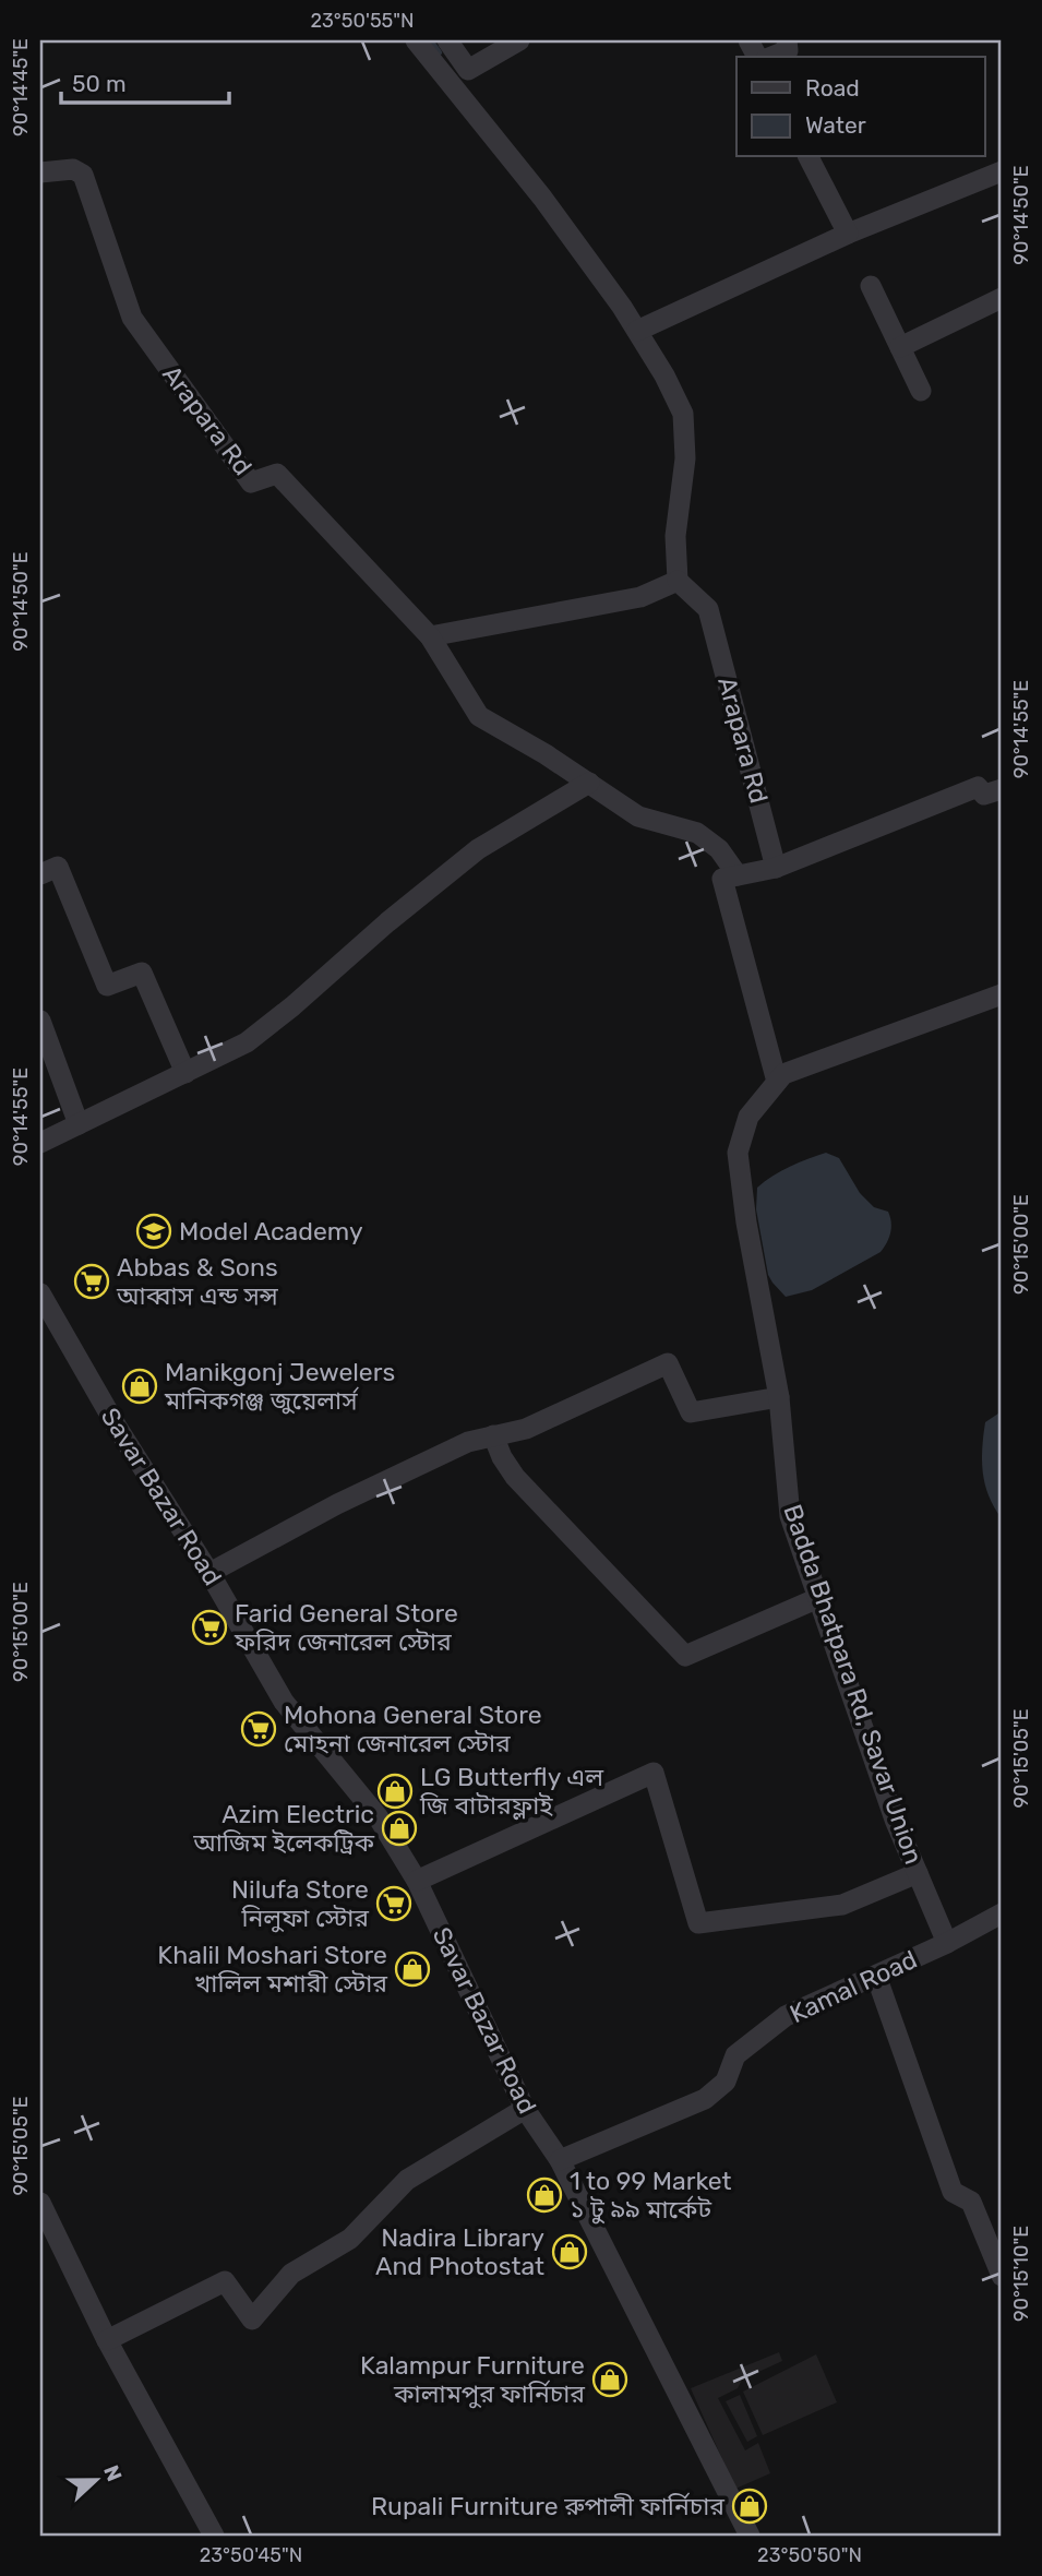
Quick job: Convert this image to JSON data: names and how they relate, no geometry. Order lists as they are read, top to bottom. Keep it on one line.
{"streets":{"street":["Arapara Rd","Savar Bazar Road","Badda Bhatpara Rd, Savar Union","Kamal Road"]},"crossings":[["Savar Bazar Road","Kamal Road"],["Badda Bhatpara Rd, Savar Union","Kamal Road"]],"places":{"school or university":["Model Academy"],"supermarket":["Abbas & Sons আব্বাস এন্ড সন্স","Farid General Store ফরিদ জেনারেল স্টোর","Mohona General Store মোহনা জেনারেল স্টোর","Nilufa Store নিলুফা স্টোর"],"shop":["Manikgonj Jewelers মানিকগঞ্জ জুয়েলার্স","LG Butterfly এল জি বাটারফ্লাই","Azim Electric আজিম ইলেকট্রিক","Khalil Moshari Store খালিল মশারী স্টোর","1 to 99 Market ১ টু ৯৯ মার্কেট","Nadira Library And Photostat","Kalampur Furniture কালামপুর ফার্নিচার","Rupali Furniture রুপালী ফার্নিচার"]},"legend":["Road","Water"],"scale_bar":"50 m","north":"right","coordinates":["23°50'55\"N","90°14'45\"E","90°14'50\"E","90°14'55\"E","90°15'00\"E","90°15'05\"E","90°15'10\"E","23°50'45\"N","23°50'50\"N"]}
